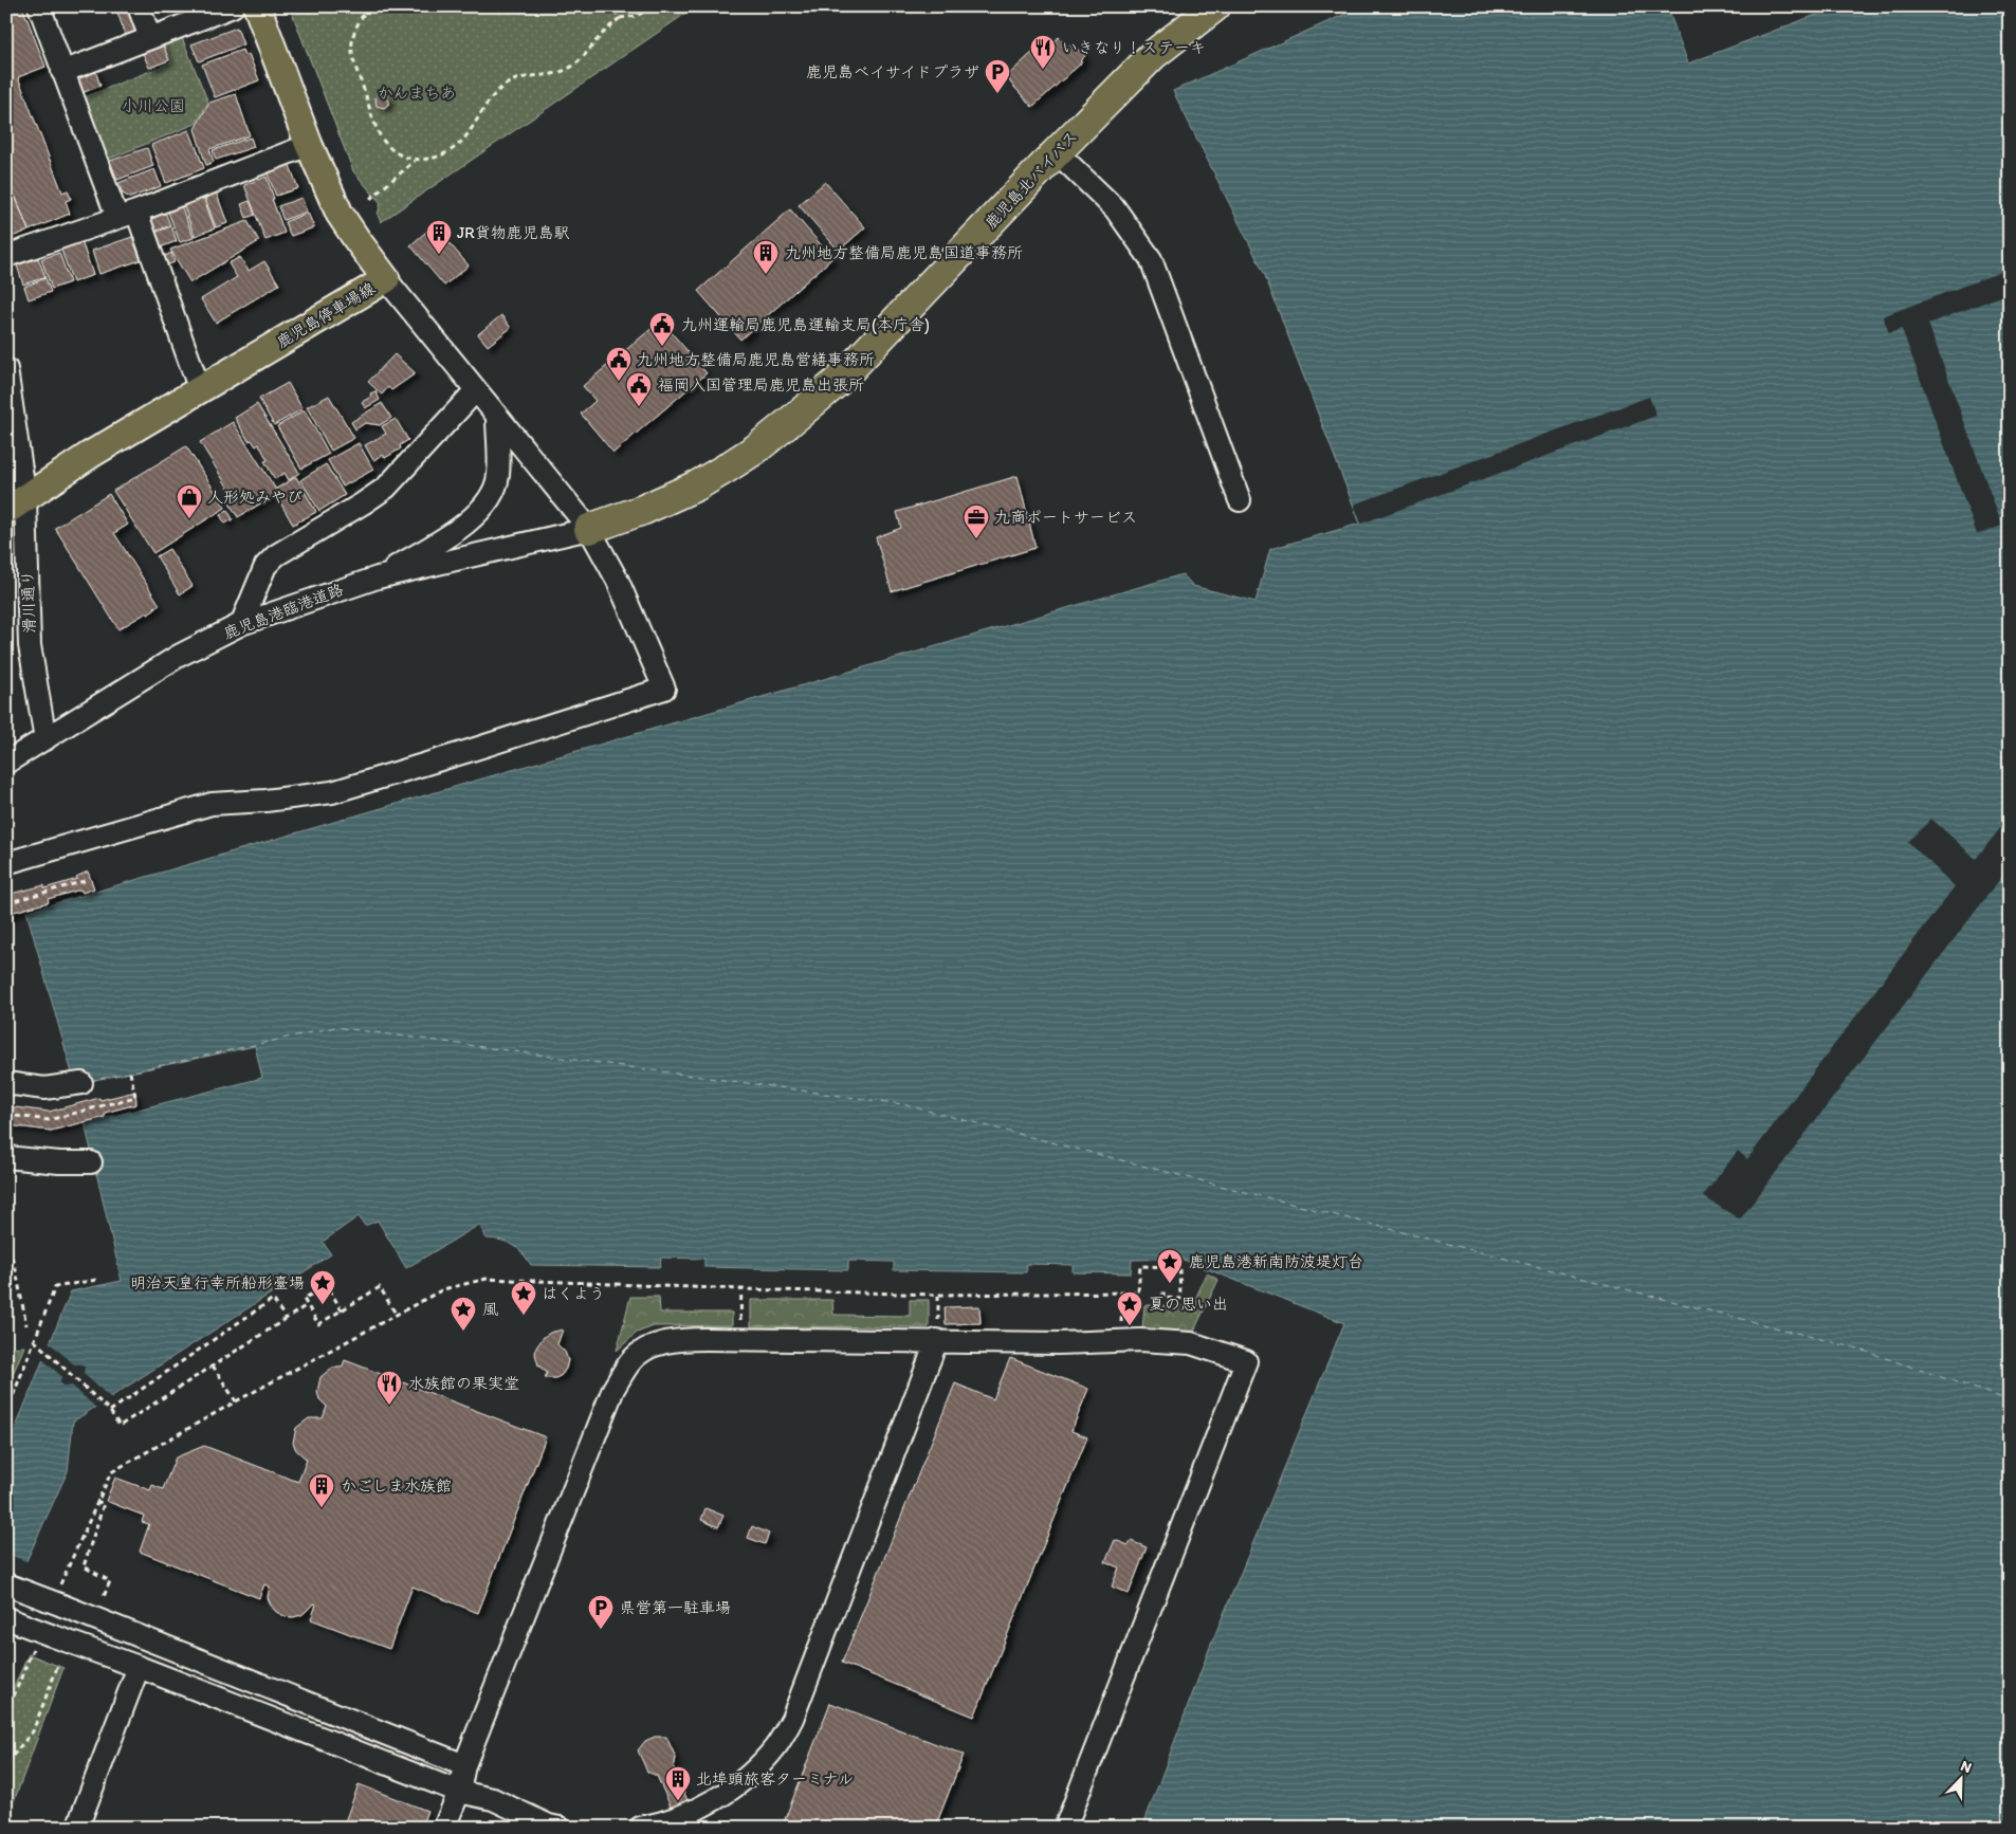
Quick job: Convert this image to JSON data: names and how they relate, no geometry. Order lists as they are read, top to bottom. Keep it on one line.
{"streets":{"highway":["鹿児島北バイパス"],"main road":["鹿児島停車場線"],"street":["滑川通り","鹿児島港臨港道路"]},"crossings":[["鹿児島北バイパス","鹿児島港臨港道路"],["鹿児島停車場線","滑川通り"],["滑川通り","鹿児島港臨港道路"]],"parks":["かんまちあ","小川公園"],"places":{"restaurant":["いきなり！ステーキ","水族館の果実堂"],"parking":["鹿児島ベイサイドプラザ","県営第一駐車場"],"building":["JR貨物鹿児島駅","九州地方整備局鹿児島国道事務所","かごしま水族館","北埠頭旅客ターミナル"],"public building":["九州運輸局鹿児島運輸支局(本庁舎)","九州地方整備局鹿児島営繕事務所","福岡入国管理局鹿児島出張所"],"shop":["人形処みやび"],"office":["九商ポートサービス"],"place":["鹿児島港新南防波堤灯台","明治天皇行幸所船形臺場","はくよう","夏の思い出","風"]},"north":"top right"}
